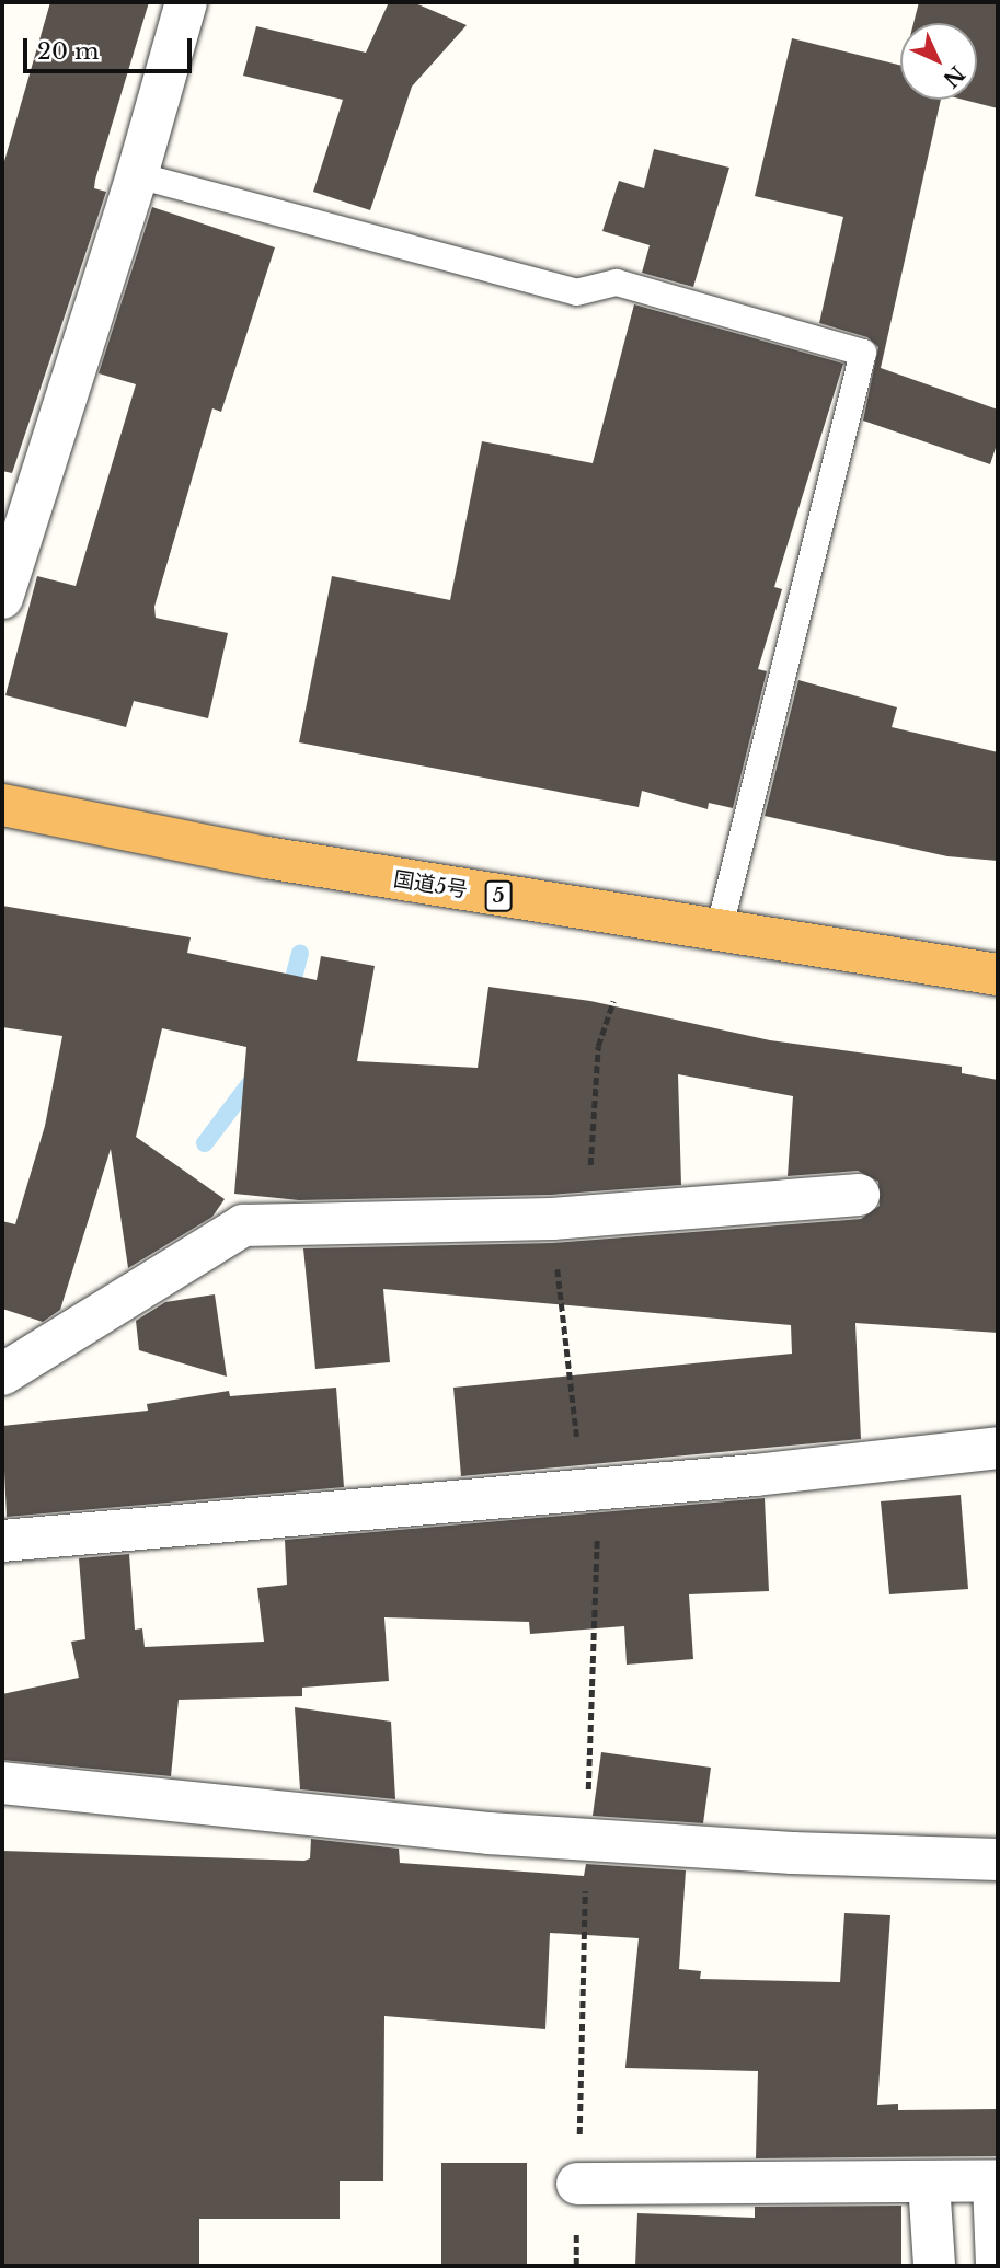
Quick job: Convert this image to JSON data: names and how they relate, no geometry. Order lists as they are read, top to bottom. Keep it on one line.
{"streets":{"highway":["国道5号","5"]},"scale_bar":"20 m","north":"bottom right"}
